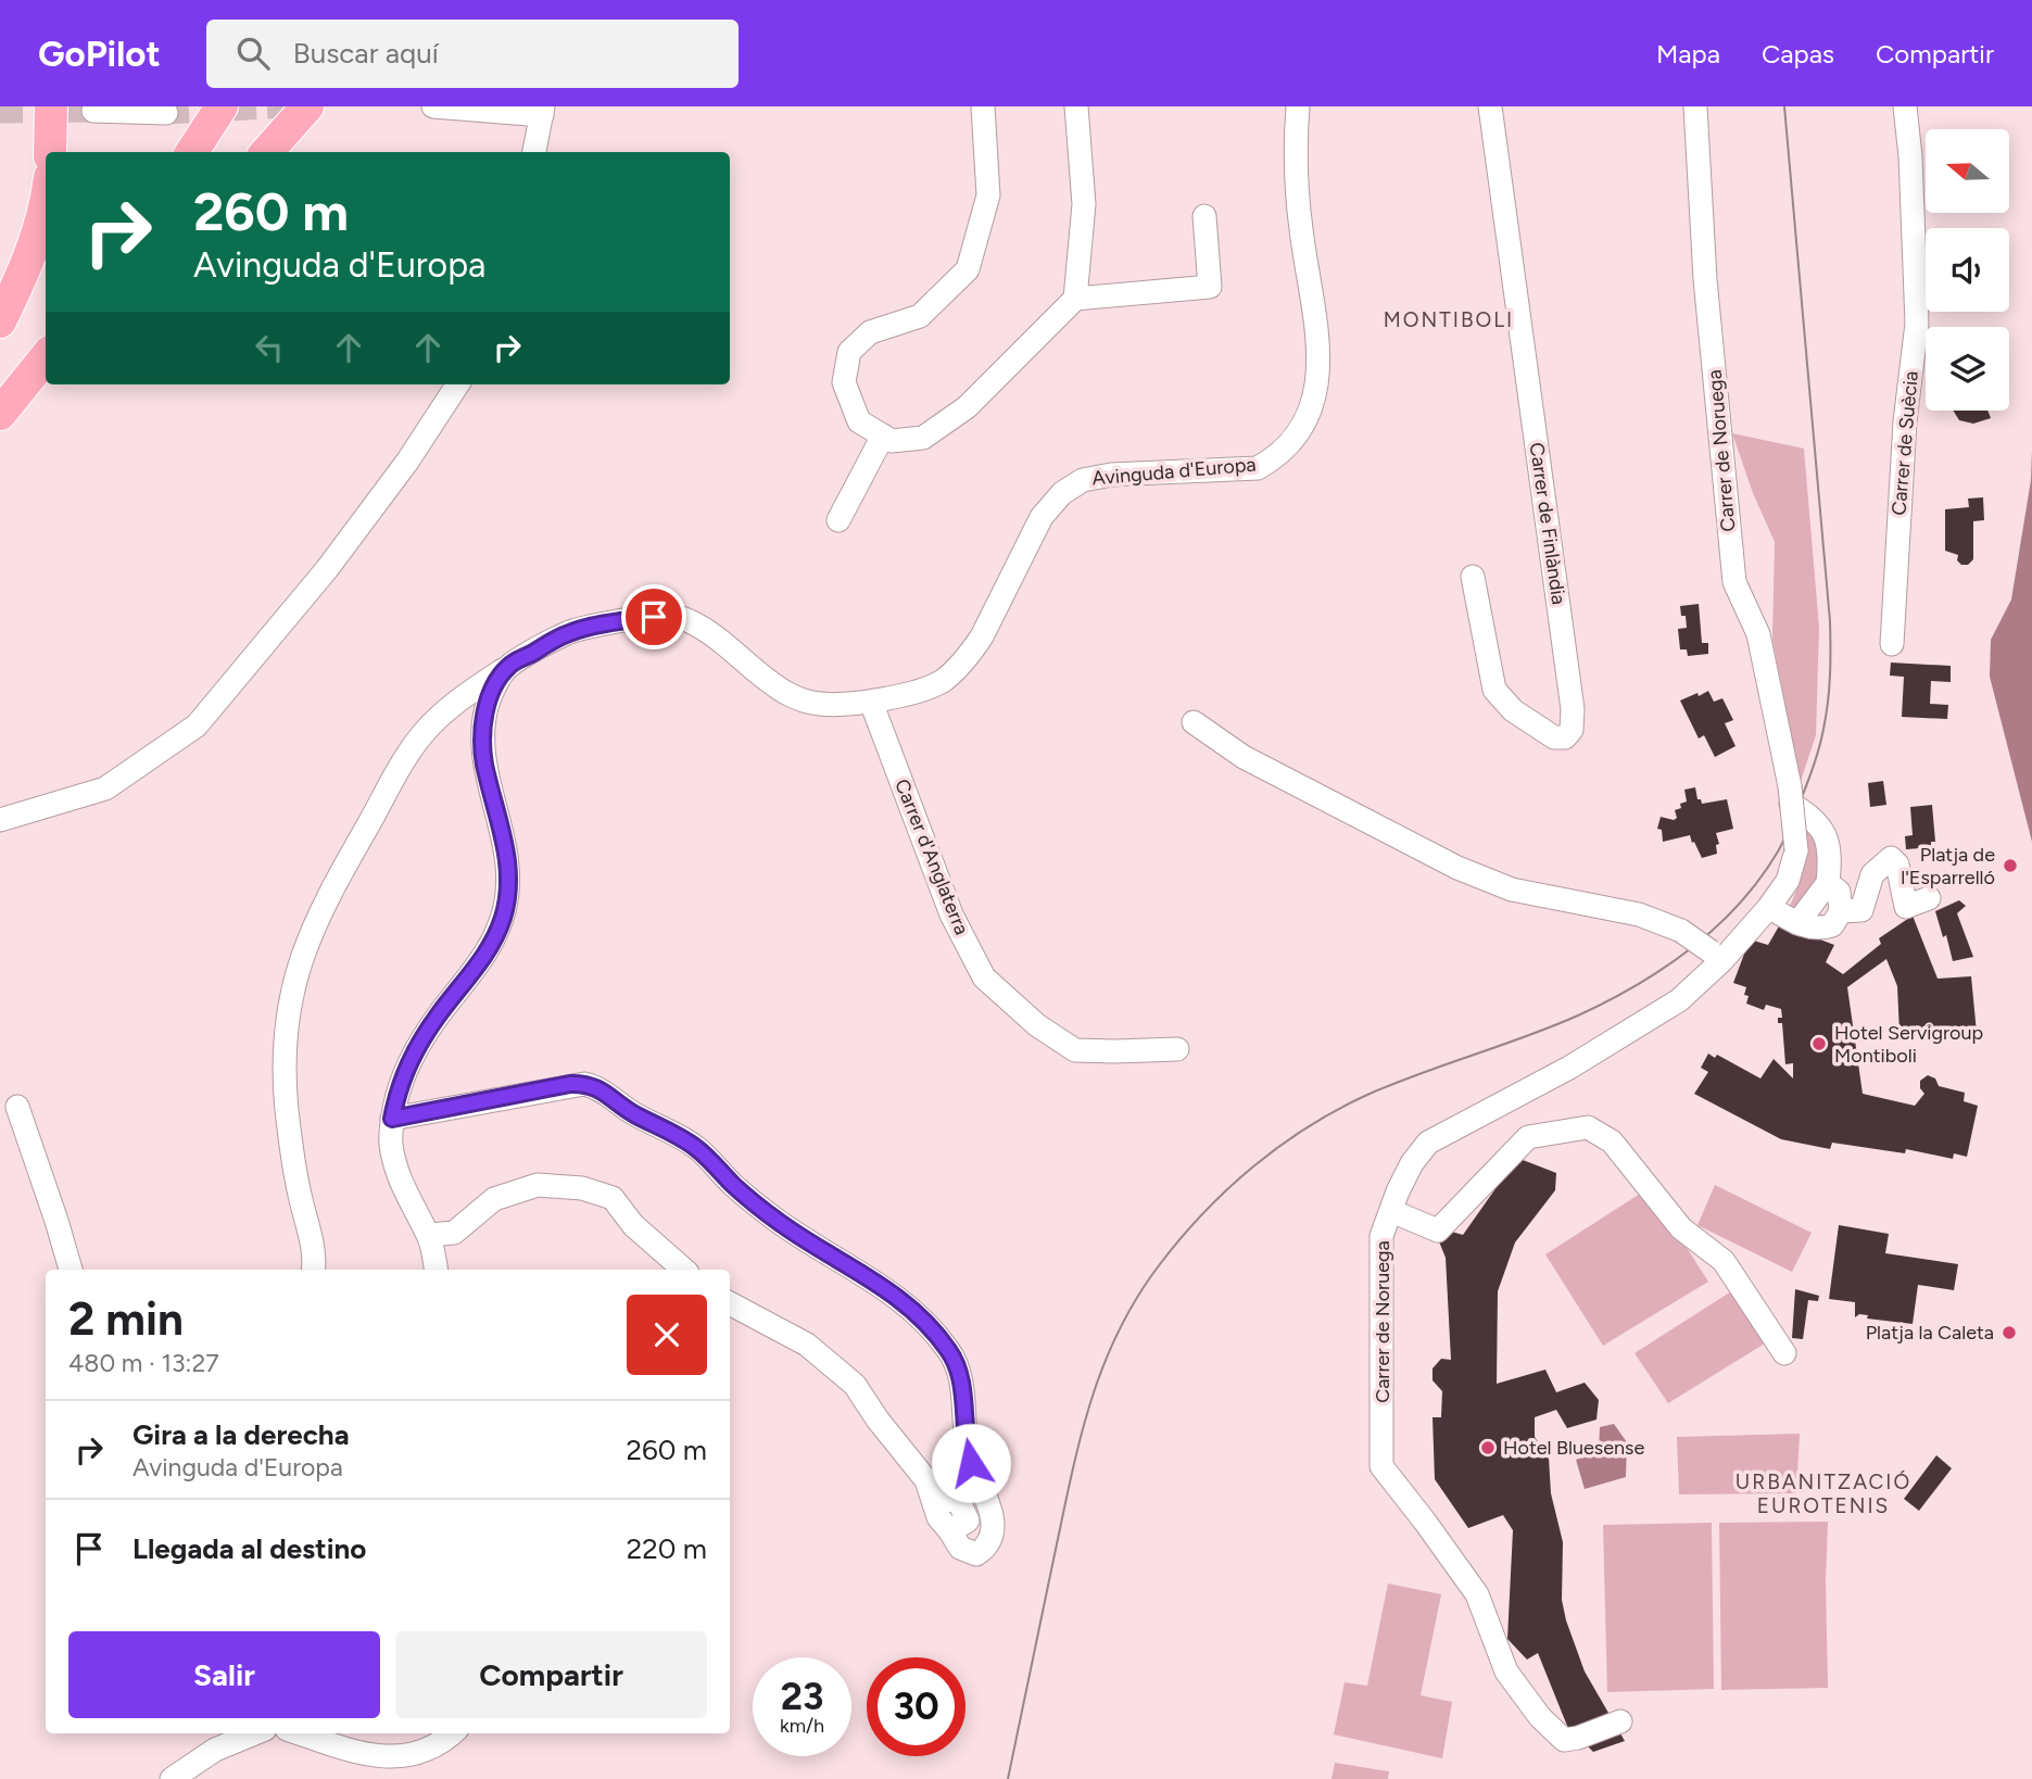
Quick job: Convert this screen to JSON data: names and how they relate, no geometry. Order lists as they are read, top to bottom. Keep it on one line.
{"streets":{"street":["Carrer de Suècia","Carrer de Noruega","Avinguda d'Europa","Carrer de Finlàndia","Carrer d'Anglaterra"]},"crossings":[["Avinguda d'Europa","Carrer d'Anglaterra"]],"districts":["MONTIBOLI","URBANITZACIÓ EUROTENIS"],"places":["Platja de l'Esparrelló","Hotel Servigroup Montiboli","Platja la Caleta","Hotel Bluesense"],"north":"left","page":{"header":"GoPilot","search":"Buscar aquí","nav":["Mapa","Capas","Compartir"],"turn":["260 m","Avinguda d'Europa"],"heading":["2 min","480 m · 13:27"],"list":[{"name":"Gira a la derecha","note":"Avinguda d'Europa","value":"260 m"},{"name":"Llegada al destino","value":"220 m"}],"buttons":["Salir","Compartir"],"speed":"23 km/h","limit":"30"}}
